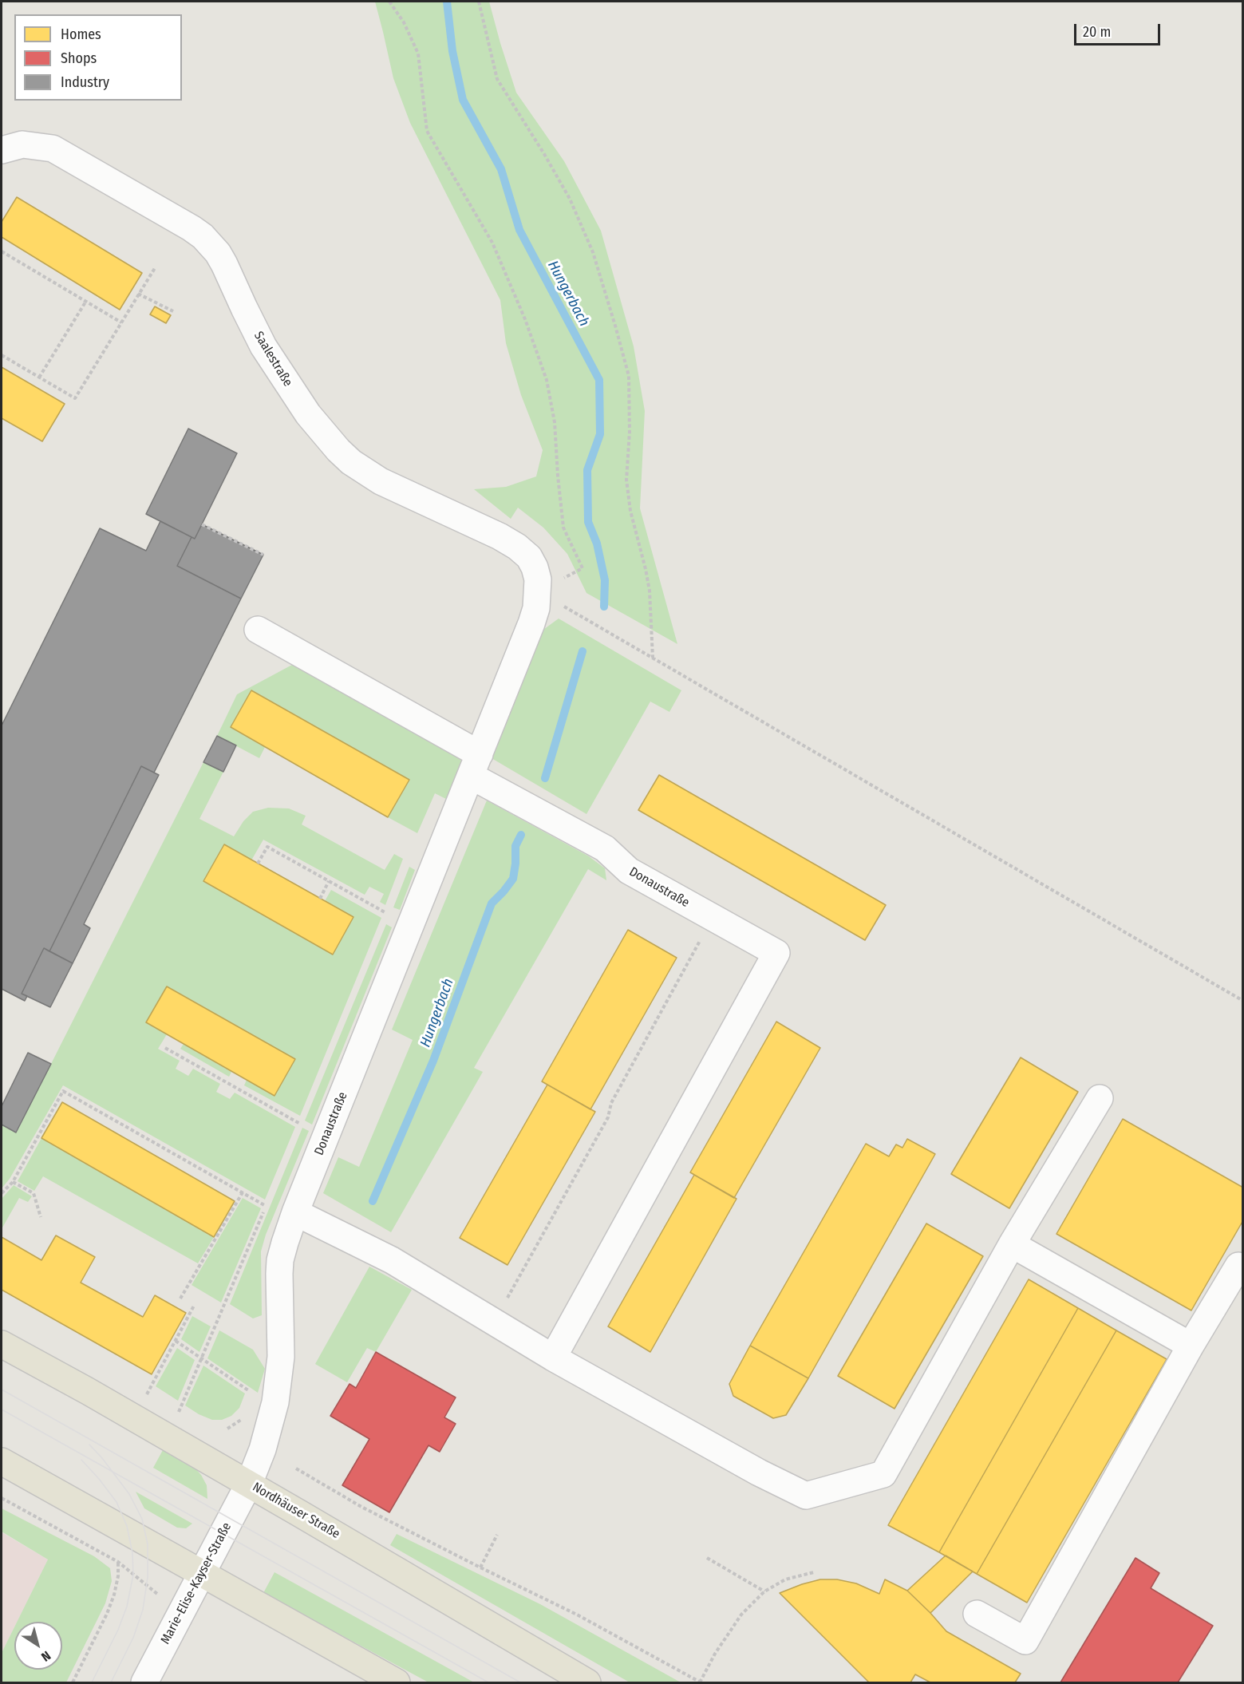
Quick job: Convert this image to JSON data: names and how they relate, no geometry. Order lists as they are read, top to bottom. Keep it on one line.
{"streets":{"main road":["Nordhäuser Straße"],"street":["Saalestraße","Donaustraße","Marie-Elise-Kayser-Straße"]},"crossings":[["Saalestraße","Donaustraße"],["Donaustraße","Nordhäuser Straße"],["Donaustraße","Marie-Elise-Kayser-Straße"],["Nordhäuser Straße","Marie-Elise-Kayser-Straße"]],"water":["Hungerbach"],"legend":["Homes","Shops","Industry"],"scale_bar":"20 m","north":"bottom right"}
